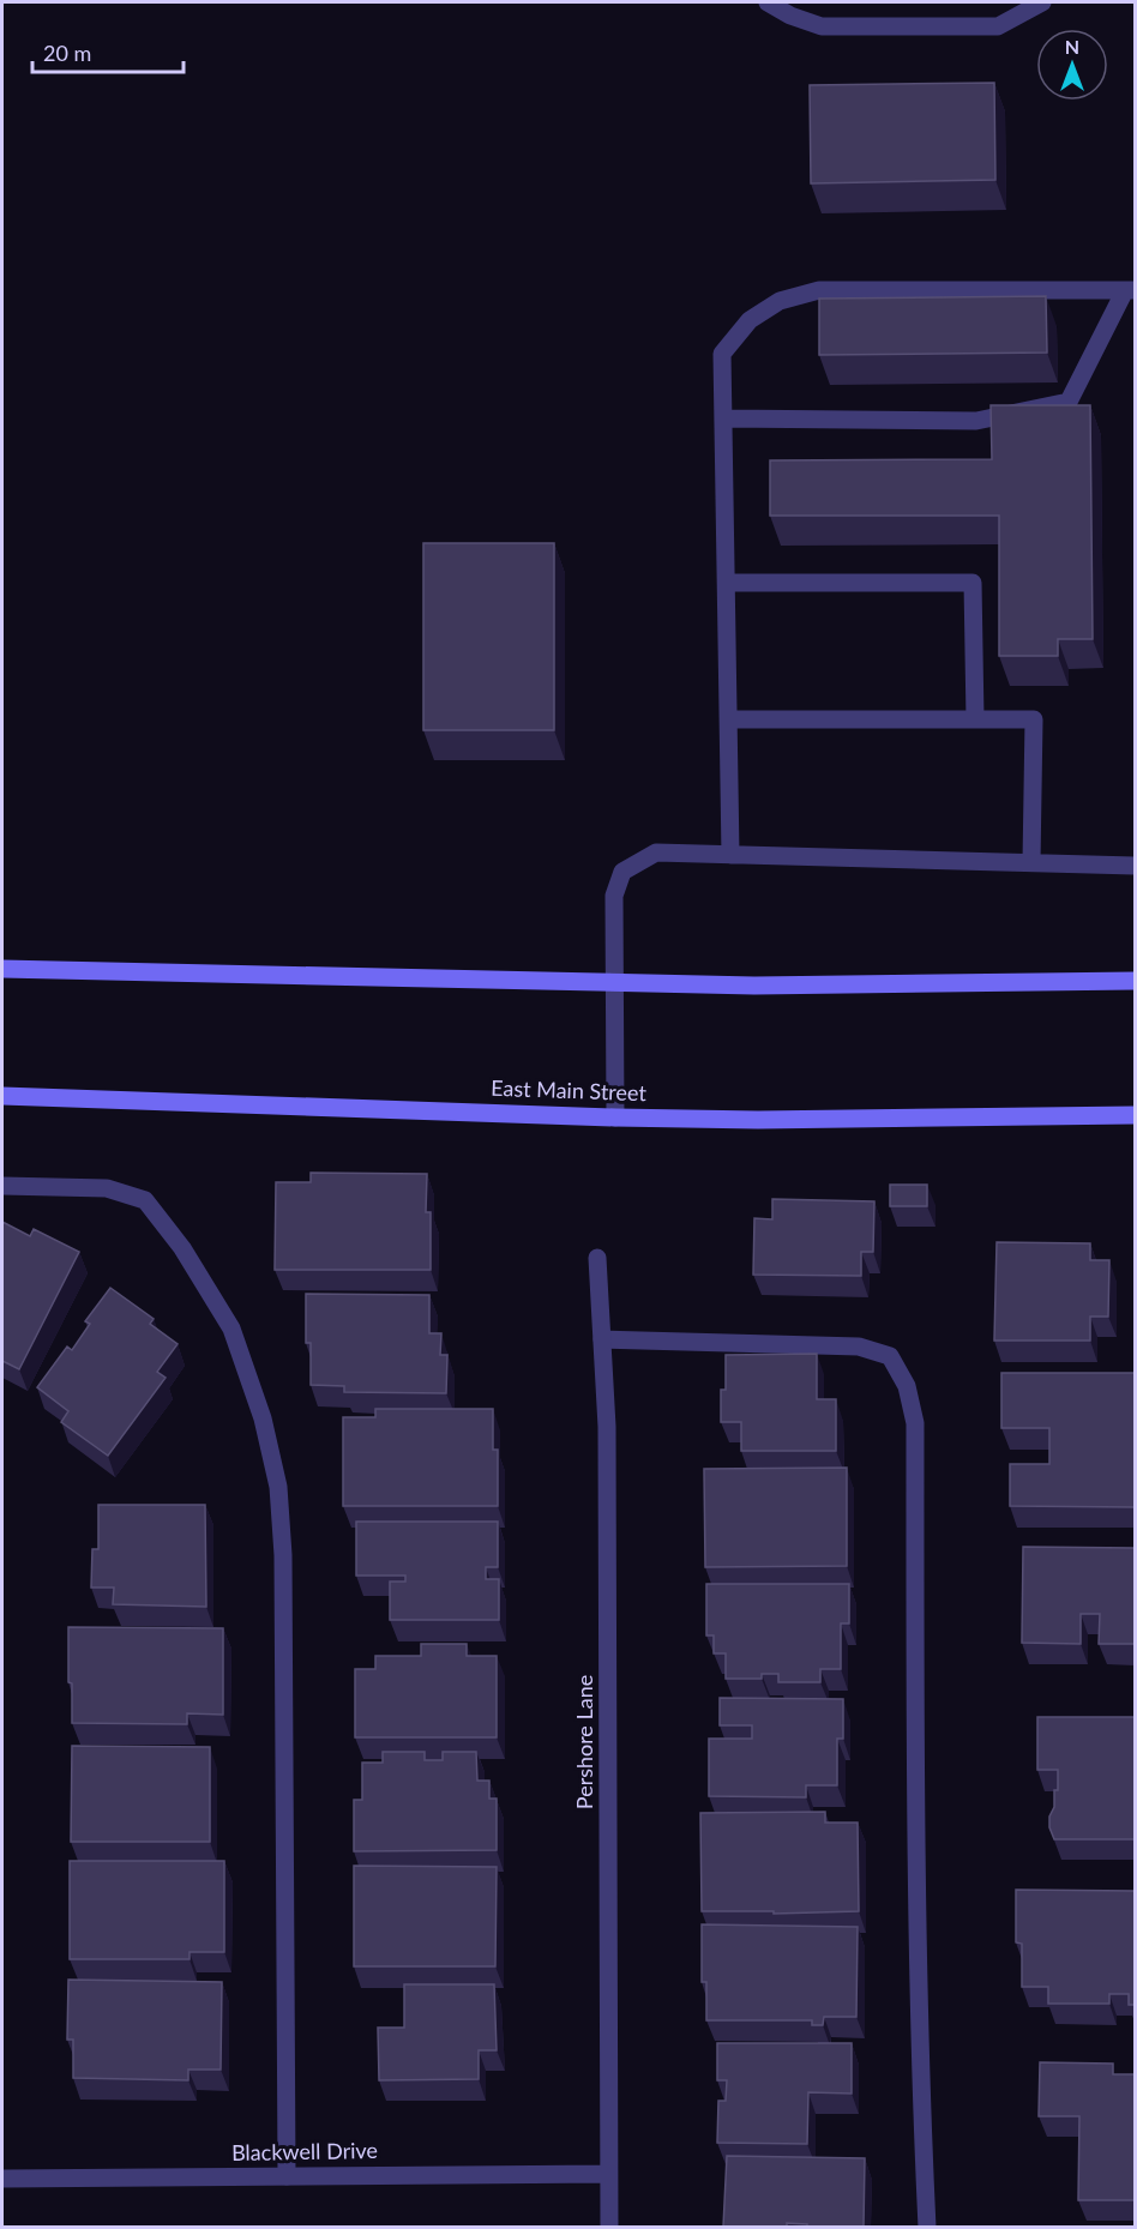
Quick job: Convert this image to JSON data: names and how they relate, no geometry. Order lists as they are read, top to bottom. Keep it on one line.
{"streets":{"main road":["East Main Street"],"street":["Pershore Lane","Blackwell Drive"]},"crossings":[["Pershore Lane","Blackwell Drive"]],"scale_bar":"20 m","north":"top"}
